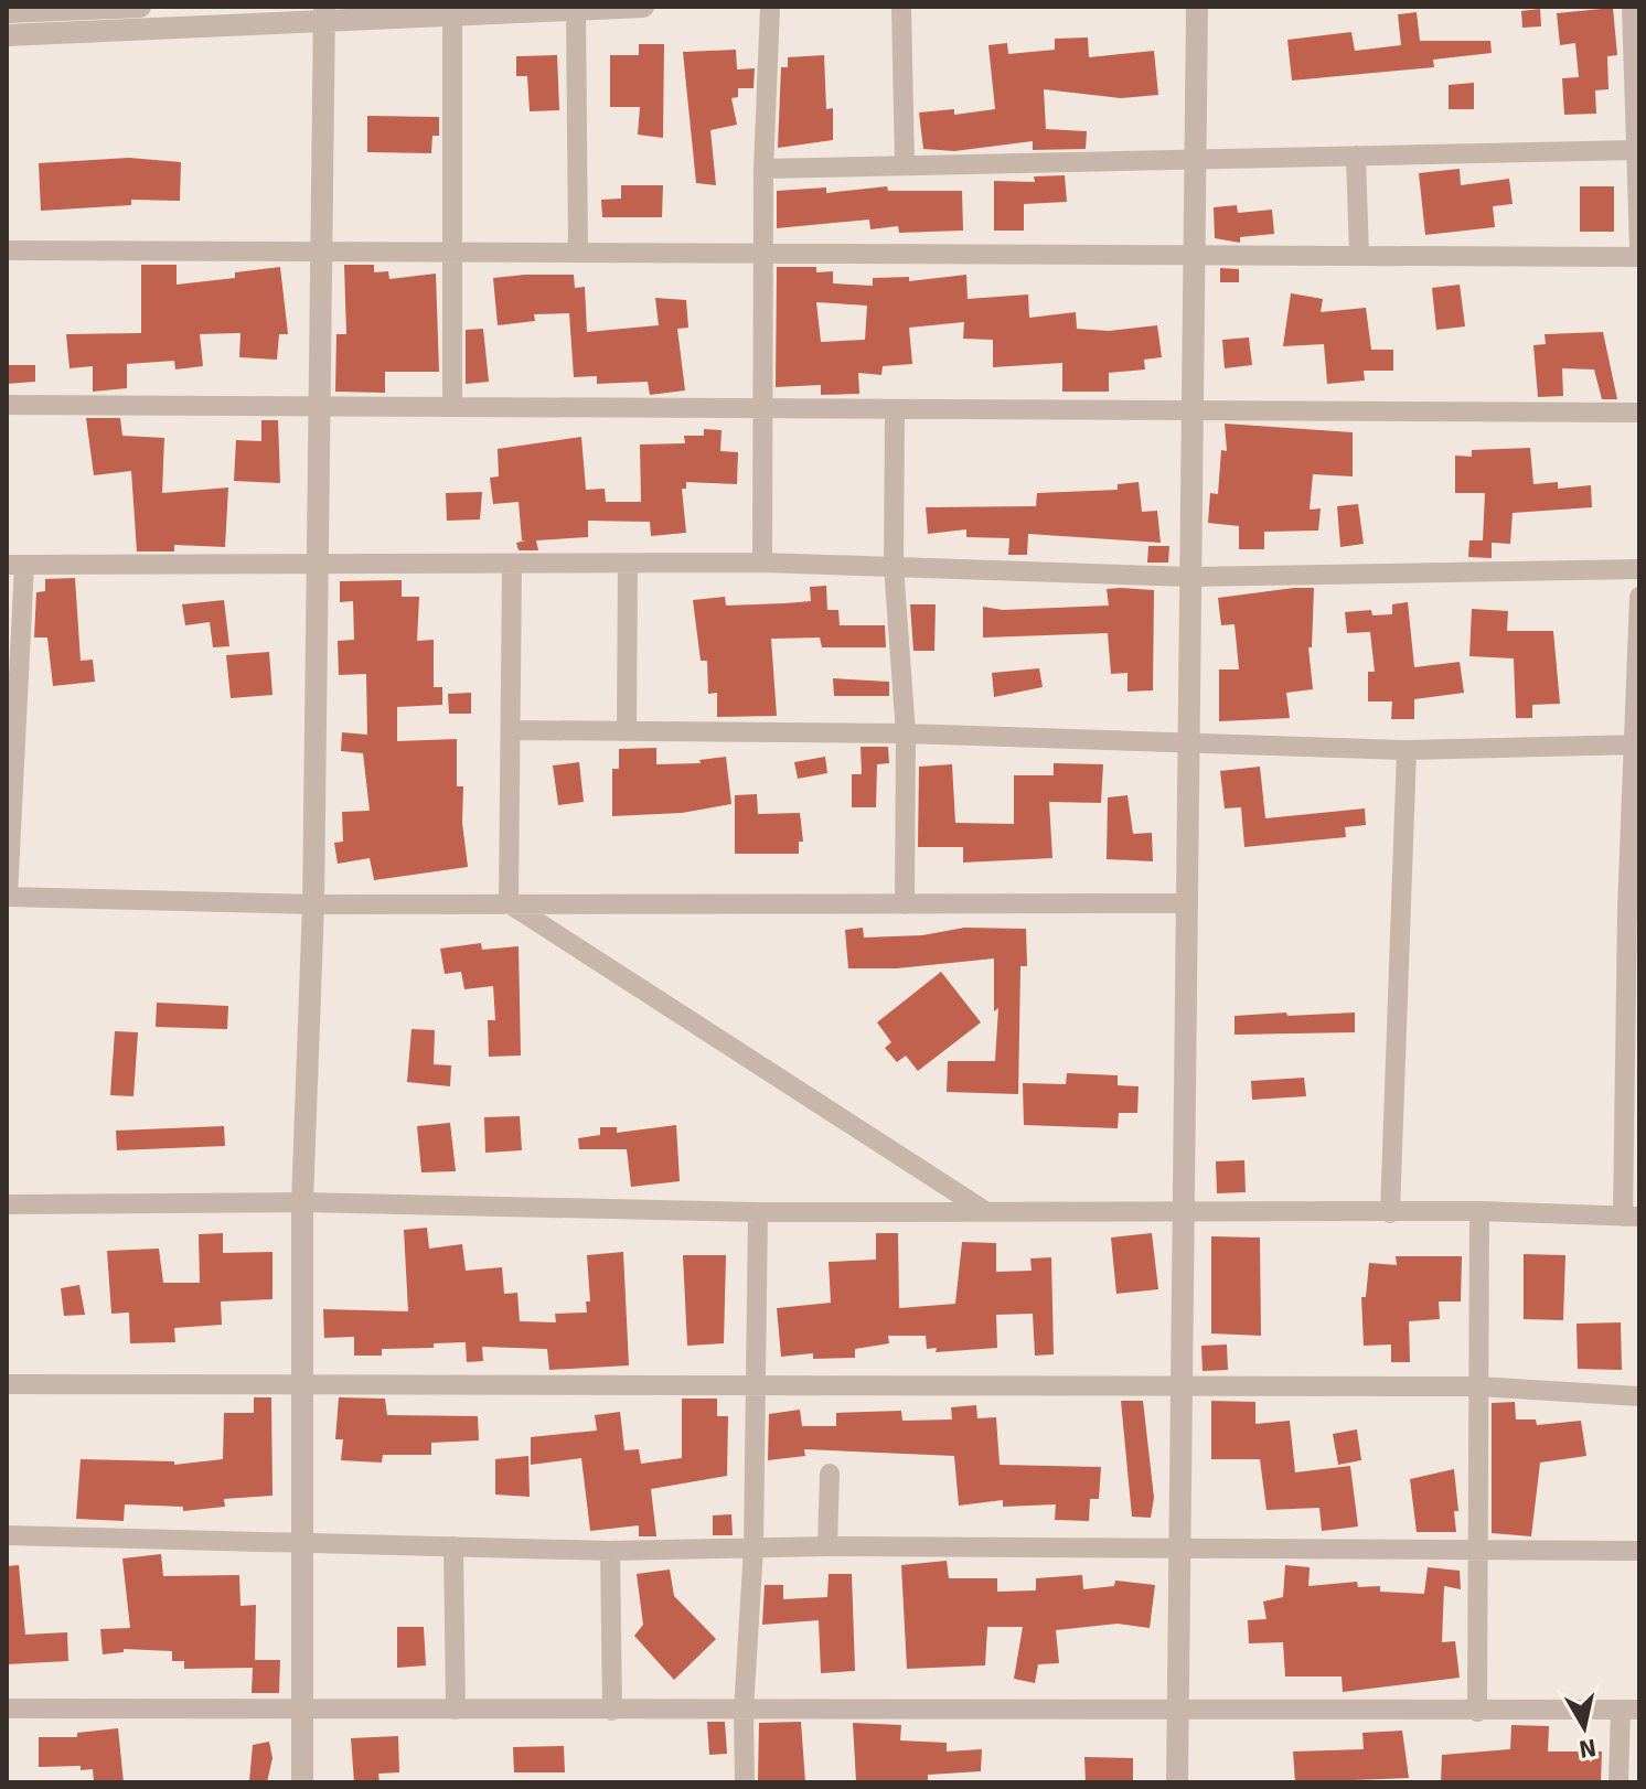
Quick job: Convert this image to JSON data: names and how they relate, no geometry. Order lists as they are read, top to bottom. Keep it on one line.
{"north":"bottom"}
